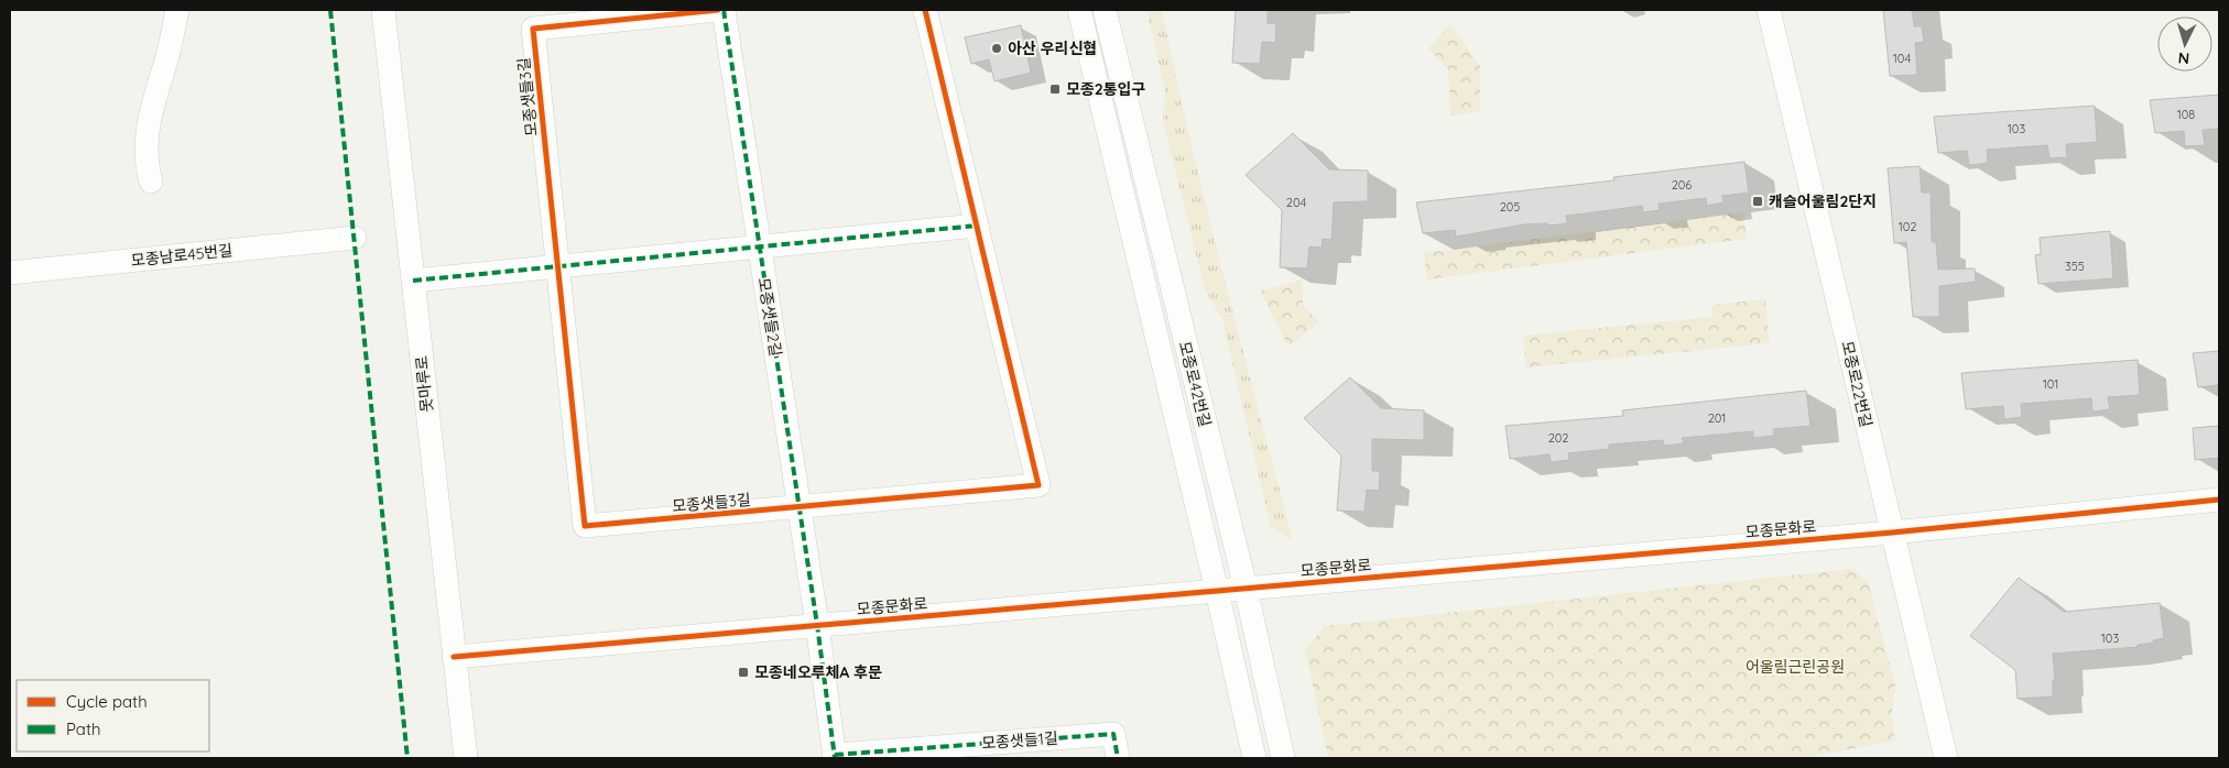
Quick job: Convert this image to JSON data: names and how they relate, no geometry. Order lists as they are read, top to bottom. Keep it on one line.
{"streets":{"street":["모종샛들3길","모종남로45번길","모종샛들2길","못마루로","모종로42번길","모종로22번길","모종문화로","모종샛들1길"]},"crossings":[["모종샛들3길","모종샛들2길"],["모종샛들2길","모종문화로"],["모종샛들2길","모종샛들1길"],["못마루로","모종문화로"],["모종로42번길","모종문화로"],["모종로22번길","모종문화로"],["모종문화로","모종샛들1길"]],"parks":["어울림근린공원"],"places":{"other":["아산 우리신협"],"transit":["모종2통입구","캐슬어울림2단지","모종네오루체A 후문"]},"house_numbers":["104","108","103","206","204","205","102","355","101","201","202","103"],"legend":["Cycle path","Path"],"north":"bottom"}
